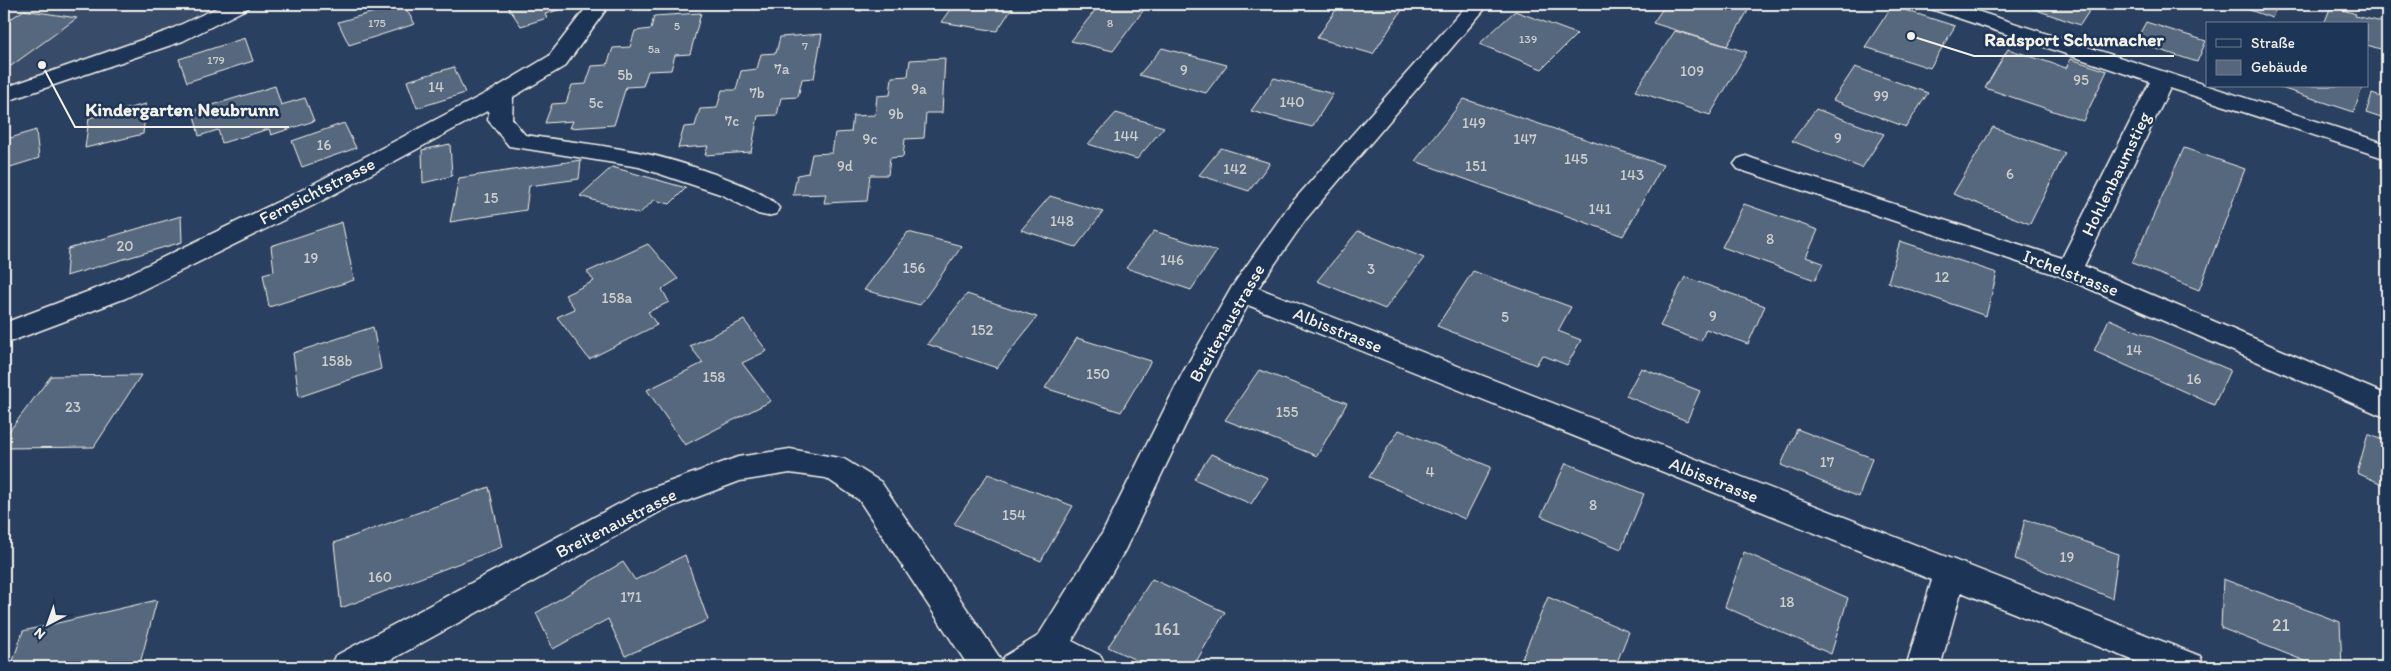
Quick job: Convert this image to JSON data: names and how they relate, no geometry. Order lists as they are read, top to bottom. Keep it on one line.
{"streets":{"street":["Hohlenbaumstieg","Fernsichtstrasse","Irchelstrasse","Breitenaustrasse","Albisstrasse"]},"crossings":[["Hohlenbaumstieg","Irchelstrasse"],["Breitenaustrasse","Albisstrasse"]],"places":["Radsport Schumacher","Kindergarten Neubrunn"],"house_numbers":["175","8","5","139","7","5a","179","7a","9","109","5b","95","14","9a","7b","99","140","5c","9b","7c","149","144","9","9c","147","16","145","9d","151","142","6","143","15","141","148","8","20","19","146","156","3","12","158a","9","5","152","14","158b","150","158","16","23","155","17","4","8","154","19","160","171","18","21","161"],"legend":["Straße","Gebäude"],"north":"bottom left"}
